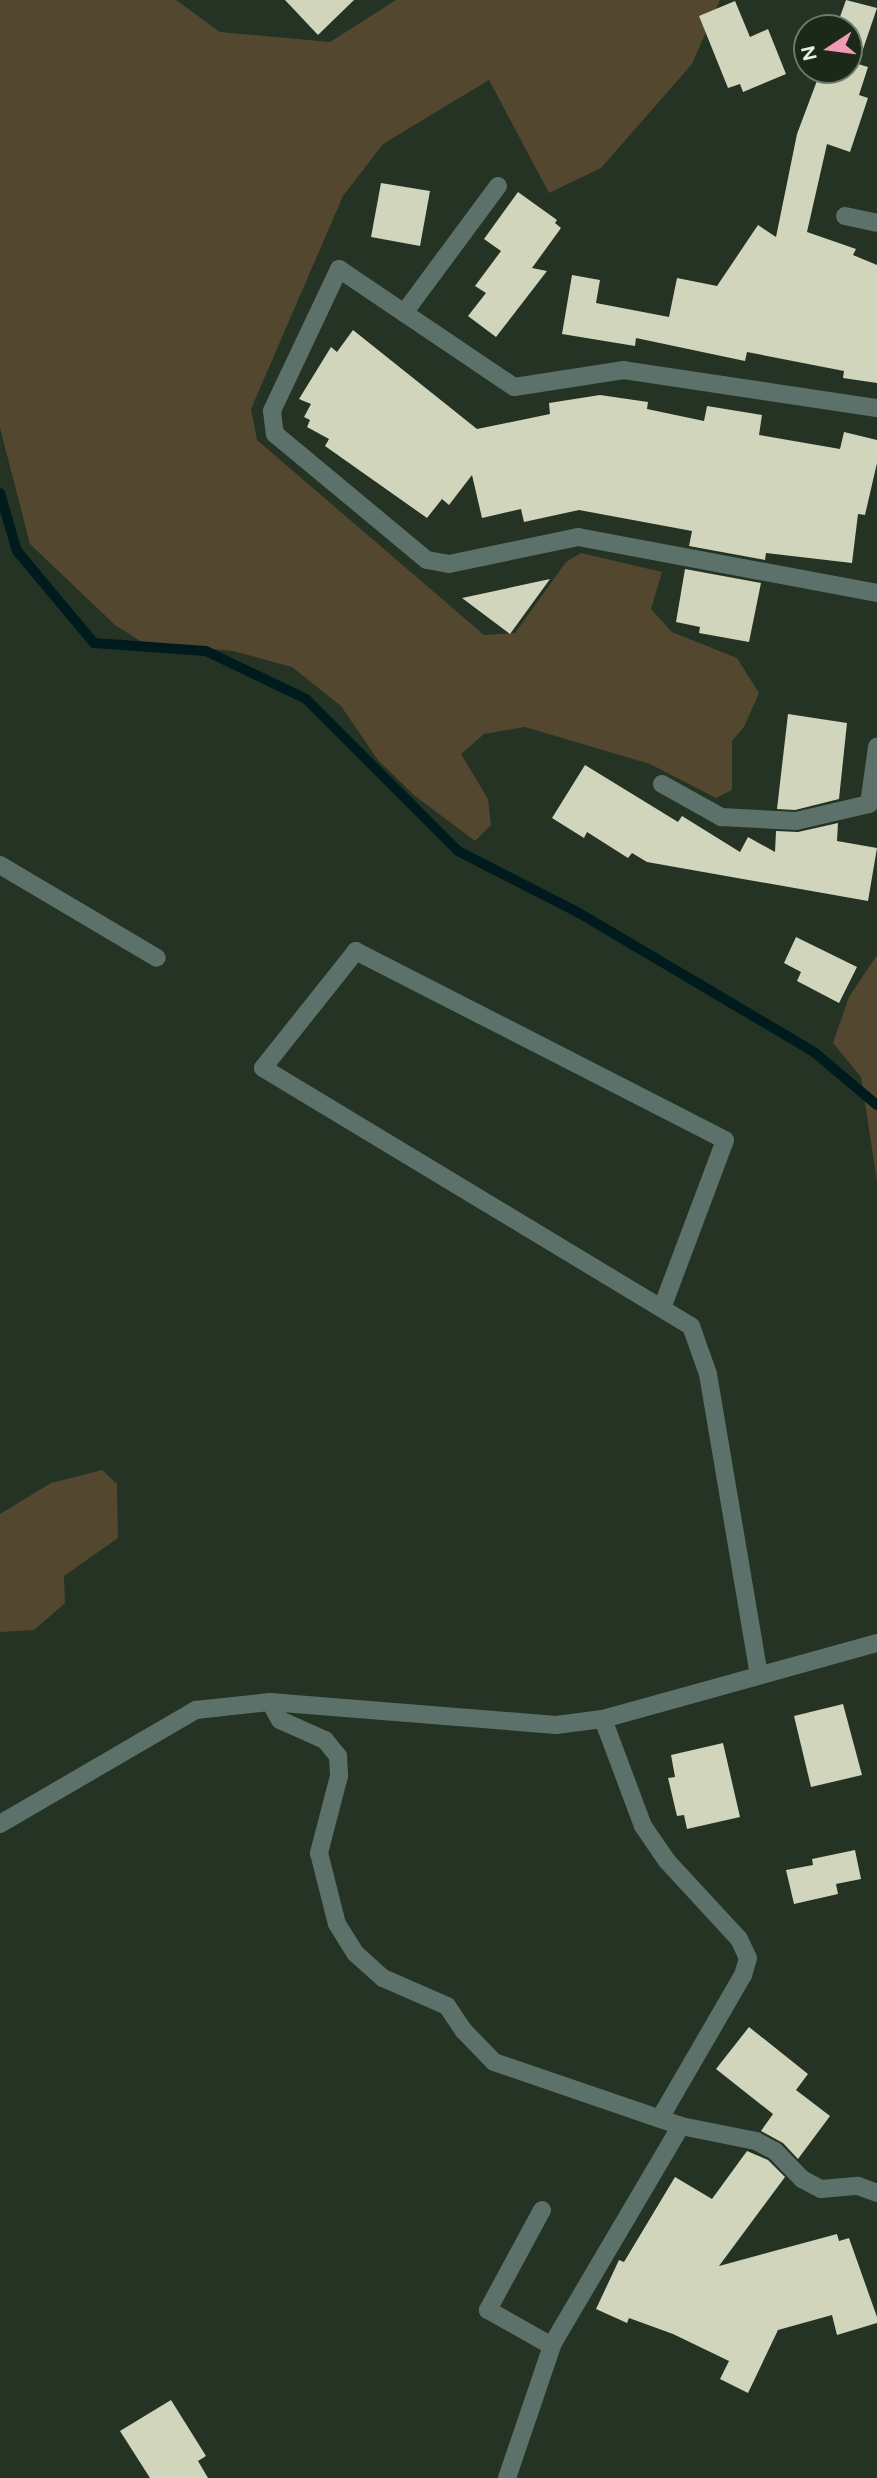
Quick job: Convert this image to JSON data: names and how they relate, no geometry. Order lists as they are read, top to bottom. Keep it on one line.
{"north":"left"}
